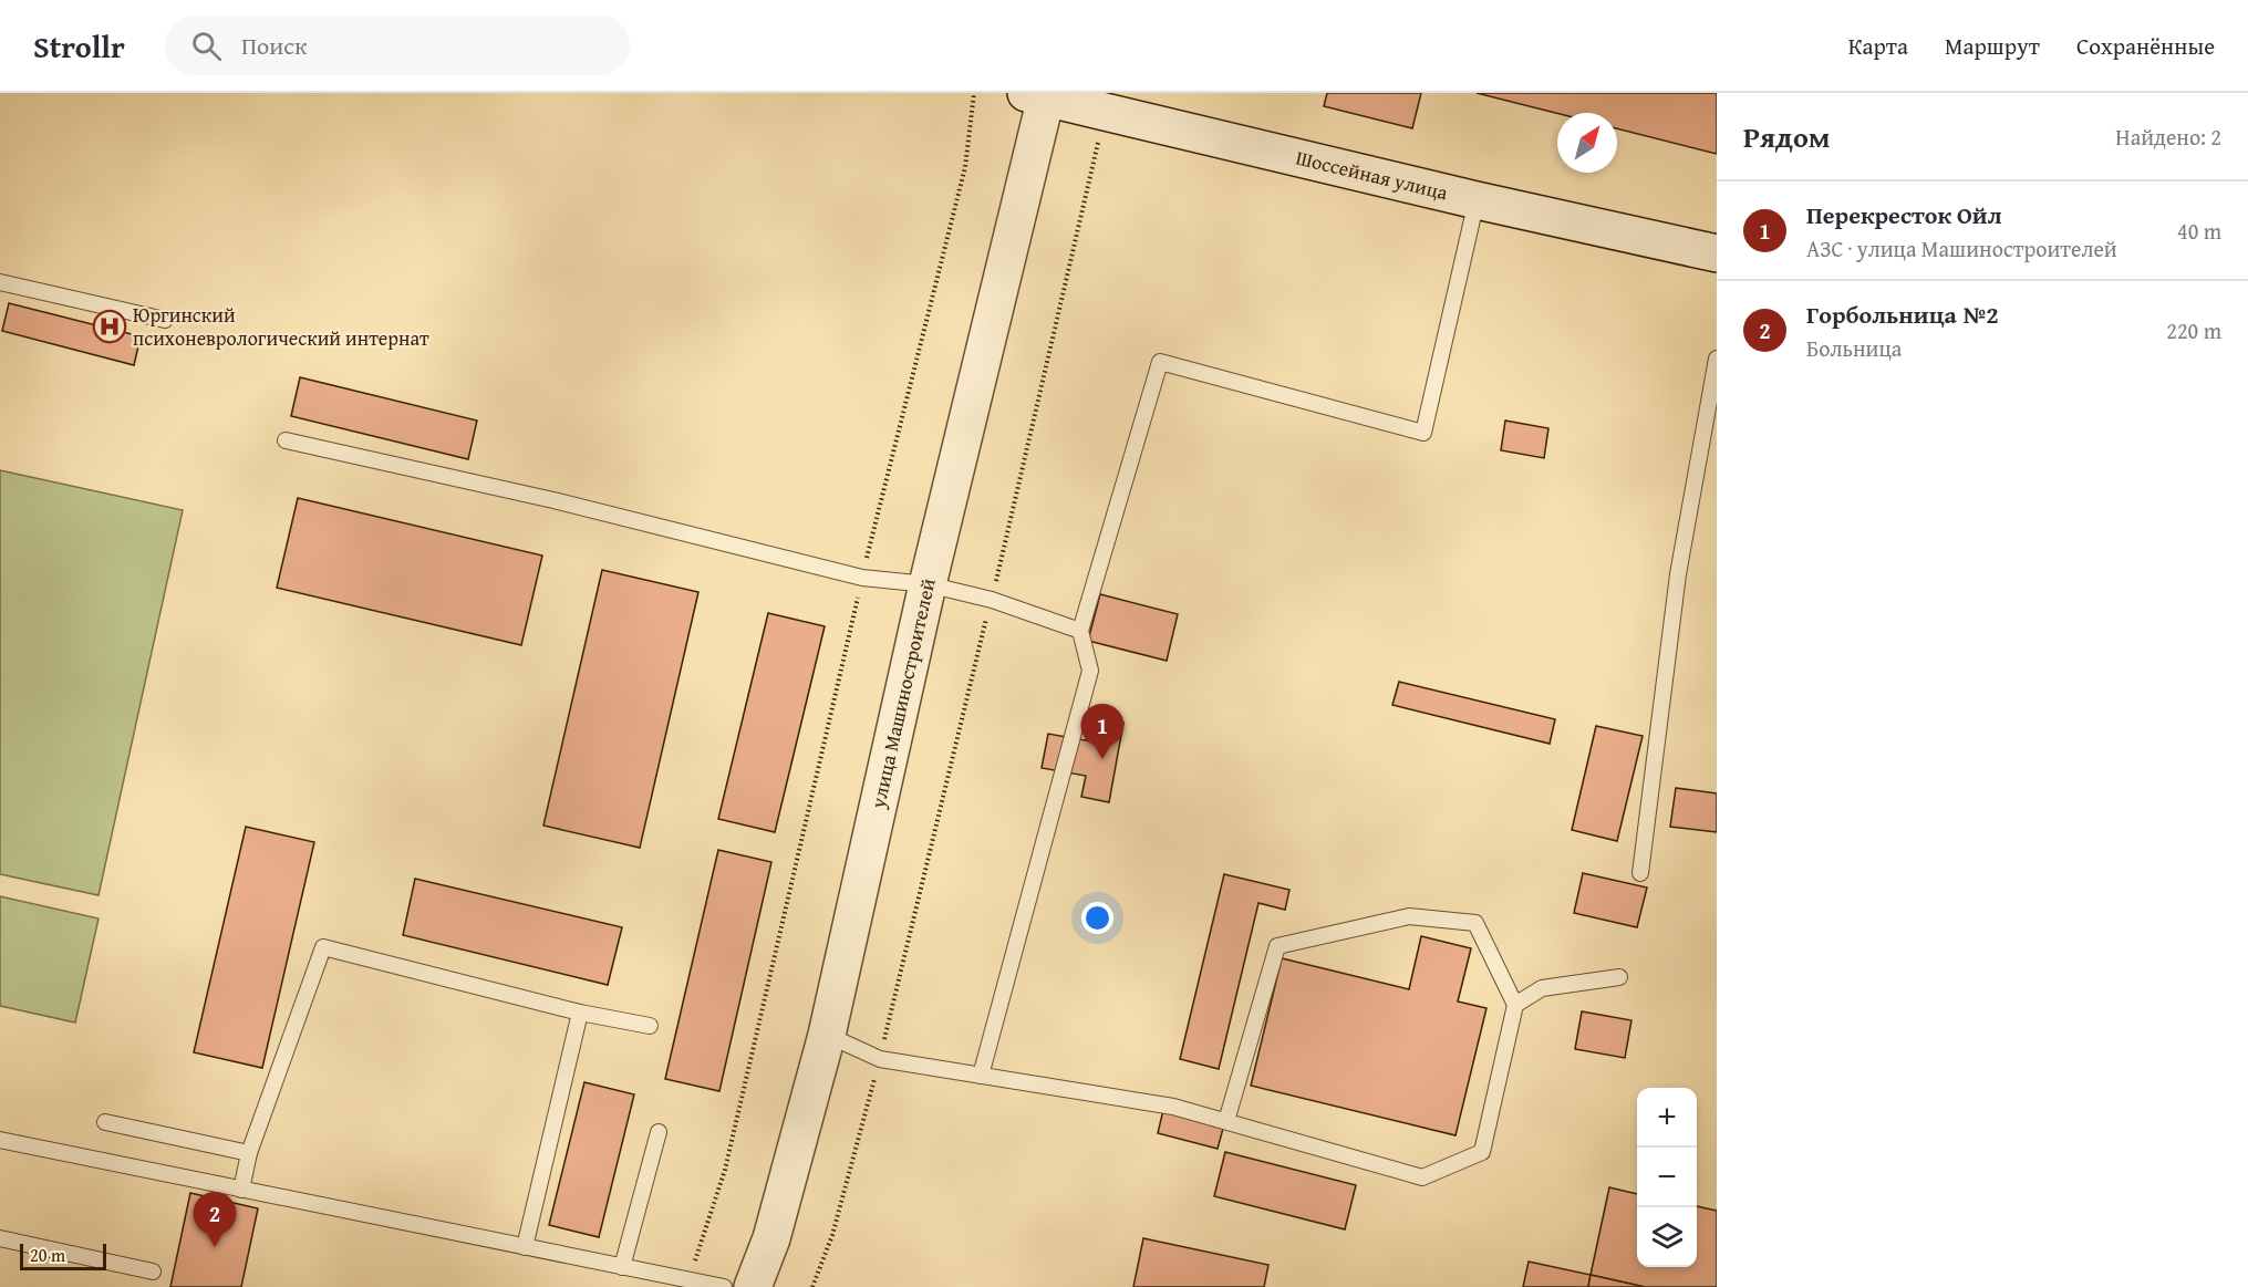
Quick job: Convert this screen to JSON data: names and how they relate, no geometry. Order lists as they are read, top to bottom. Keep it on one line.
{"streets":{"street":["Шоссейная улица","улица Машиностроителей"]},"crossings":[["Шоссейная улица","улица Машиностроителей"]],"places":{"hospital":["Юргинский психоневрологический интернат"]},"scale_bar":"20 m","north":"top right","page":{"header":"Strollr","search":"Поиск","nav":["Карта","Маршрут","Сохранённые"],"heading":["Рядом","Найдено: 2"],"list":[{"mark":"1","name":"Перекресток Ойл","note":"АЗС · улица Машиностроителей","value":"40 m"},{"mark":"2","name":"Горбольница №2","note":"Больница","value":"220 m"}],"pins":["1","2"],"map_buttons":["+","−"],"scale":"20 m"}}
